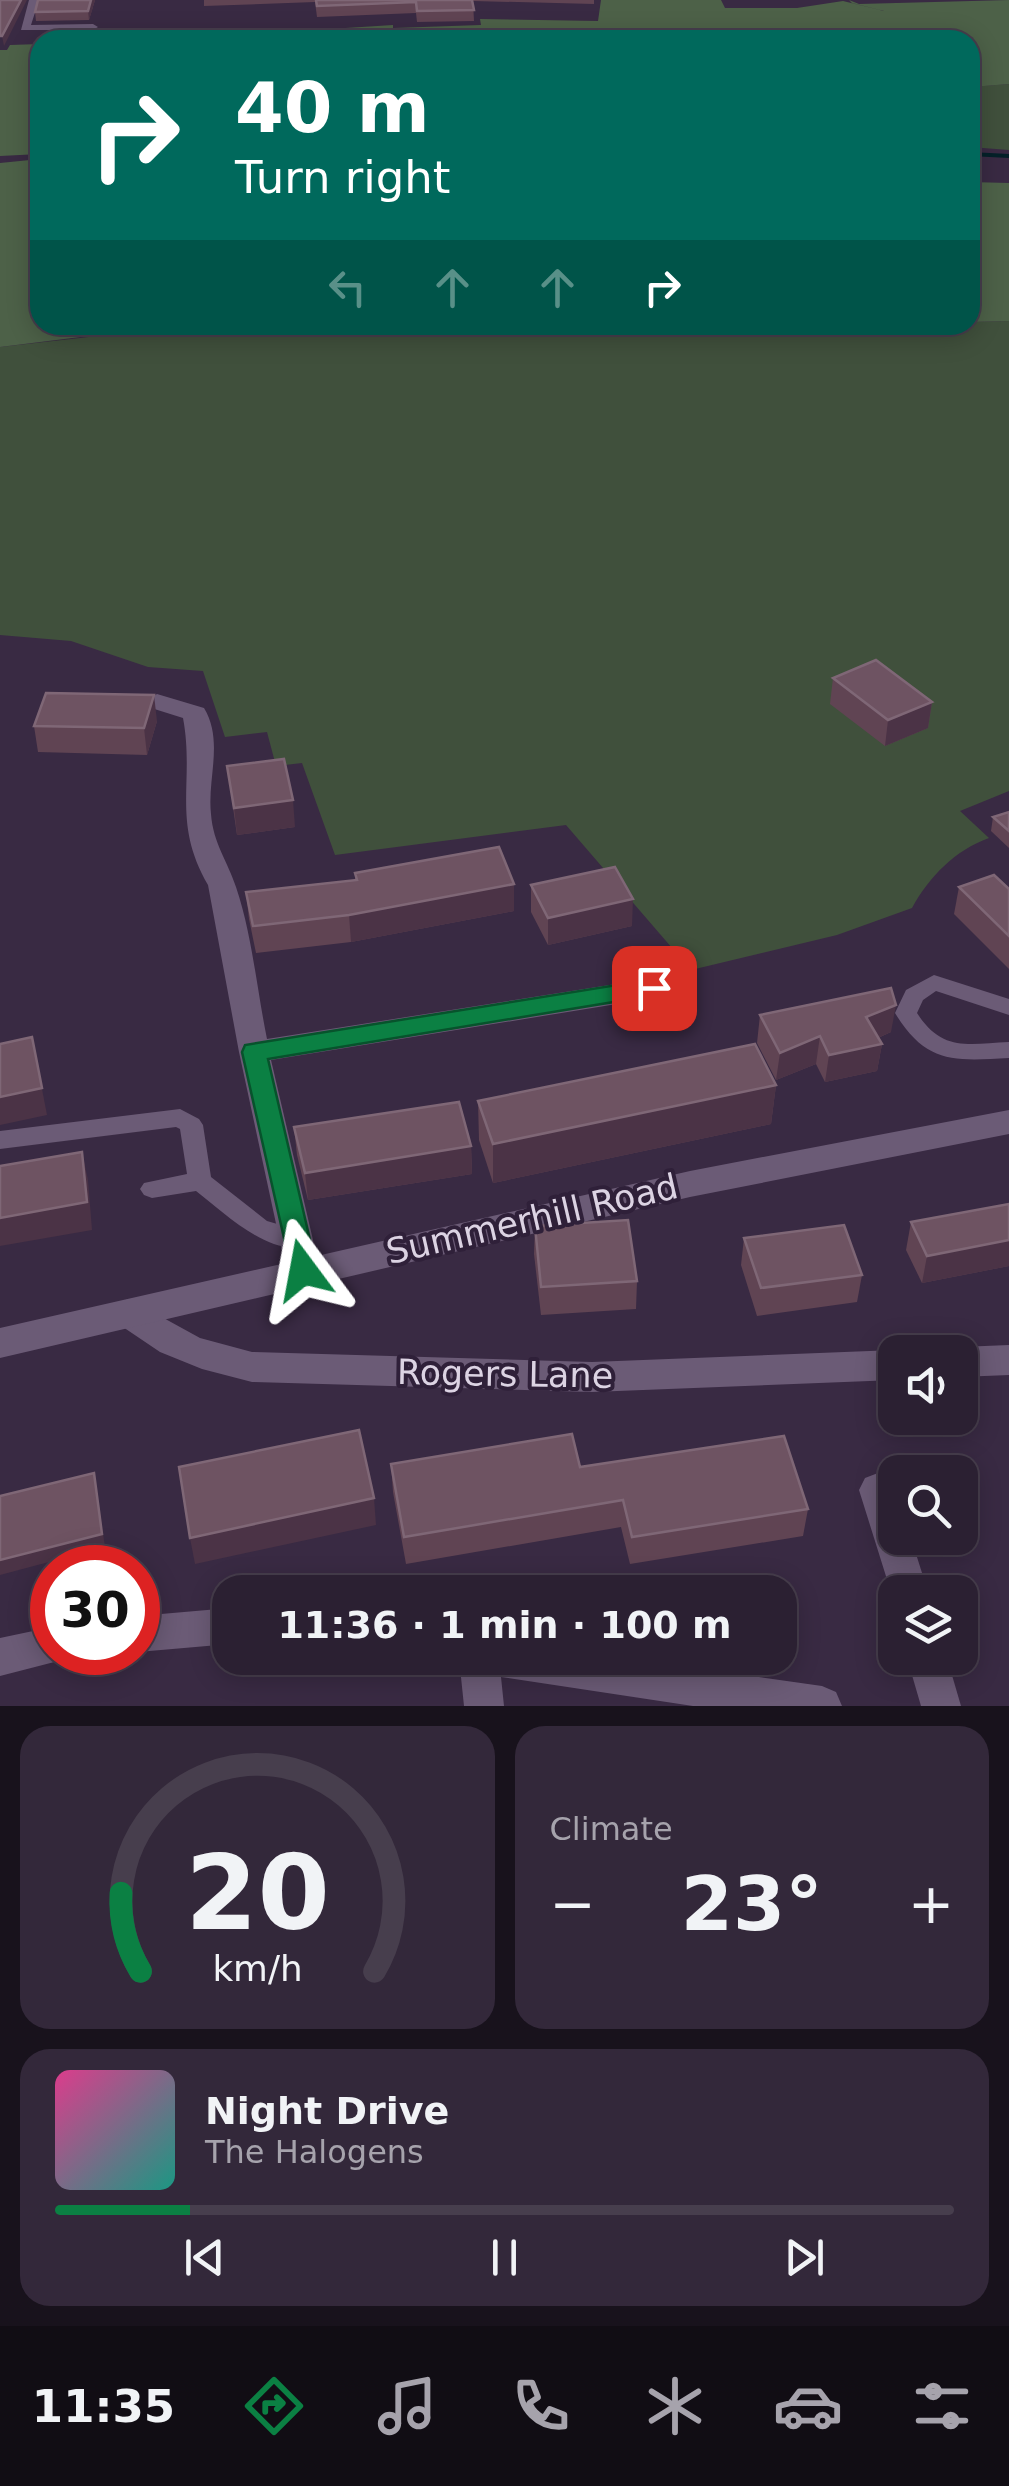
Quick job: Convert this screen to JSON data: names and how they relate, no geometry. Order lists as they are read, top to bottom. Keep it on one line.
{"streets":{"street":["Summerhill Road","Rogers Lane"]},"crossings":[["Summerhill Road","Rogers Lane"]],"page":{"turn":["40 m","Turn right"],"limit":"30","trip":"11:36 · 1 min · 100 m","tile":"Climate","heat":["−","23°","+"],"song":["Night Drive","The Halogens"],"tabs":"11:35","gauge":["20","km/h"]}}
